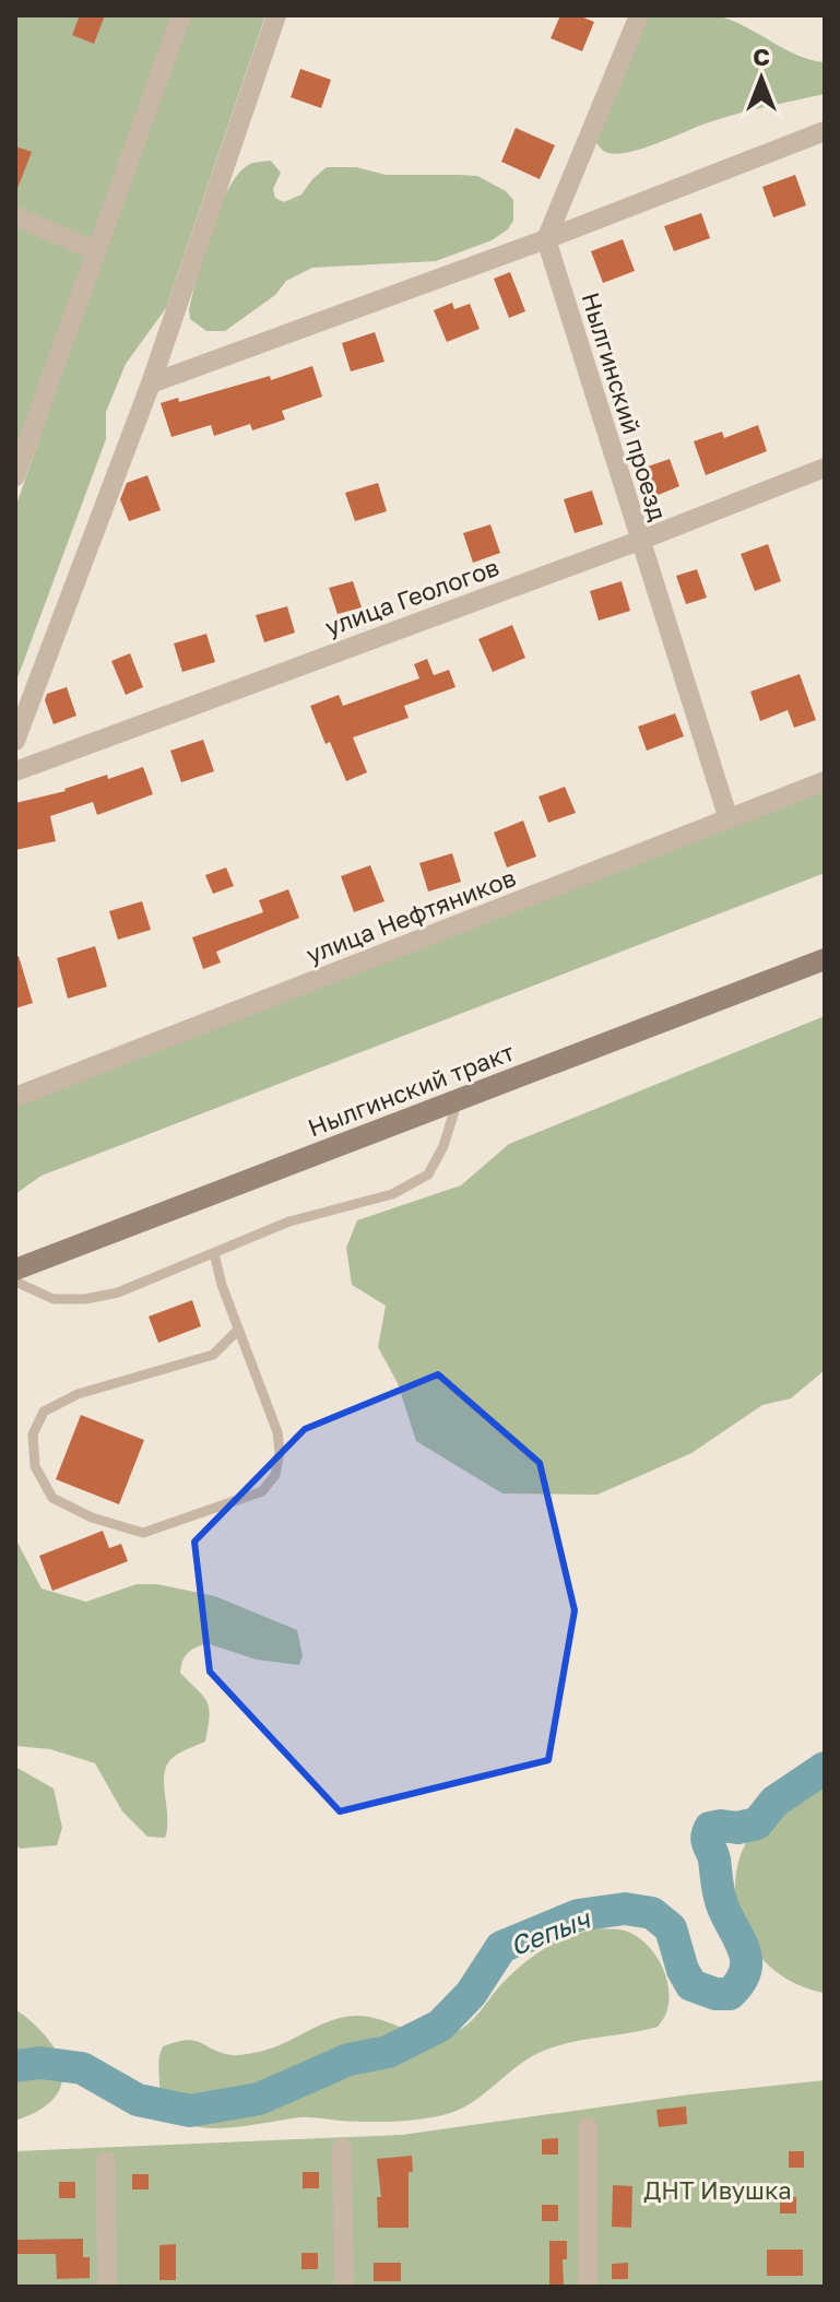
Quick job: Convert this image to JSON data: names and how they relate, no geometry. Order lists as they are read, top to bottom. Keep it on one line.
{"streets":{"main road":["Нылгинский тракт"],"street":["Нылгинский проезд","улица Геологов","улица Нефтяников"]},"crossings":[["Нылгинский проезд","улица Геологов"],["Нылгинский проезд","улица Нефтяников"]],"water":["Сепыч"],"parks":["ДНТ Ивушка"],"north":"top"}
